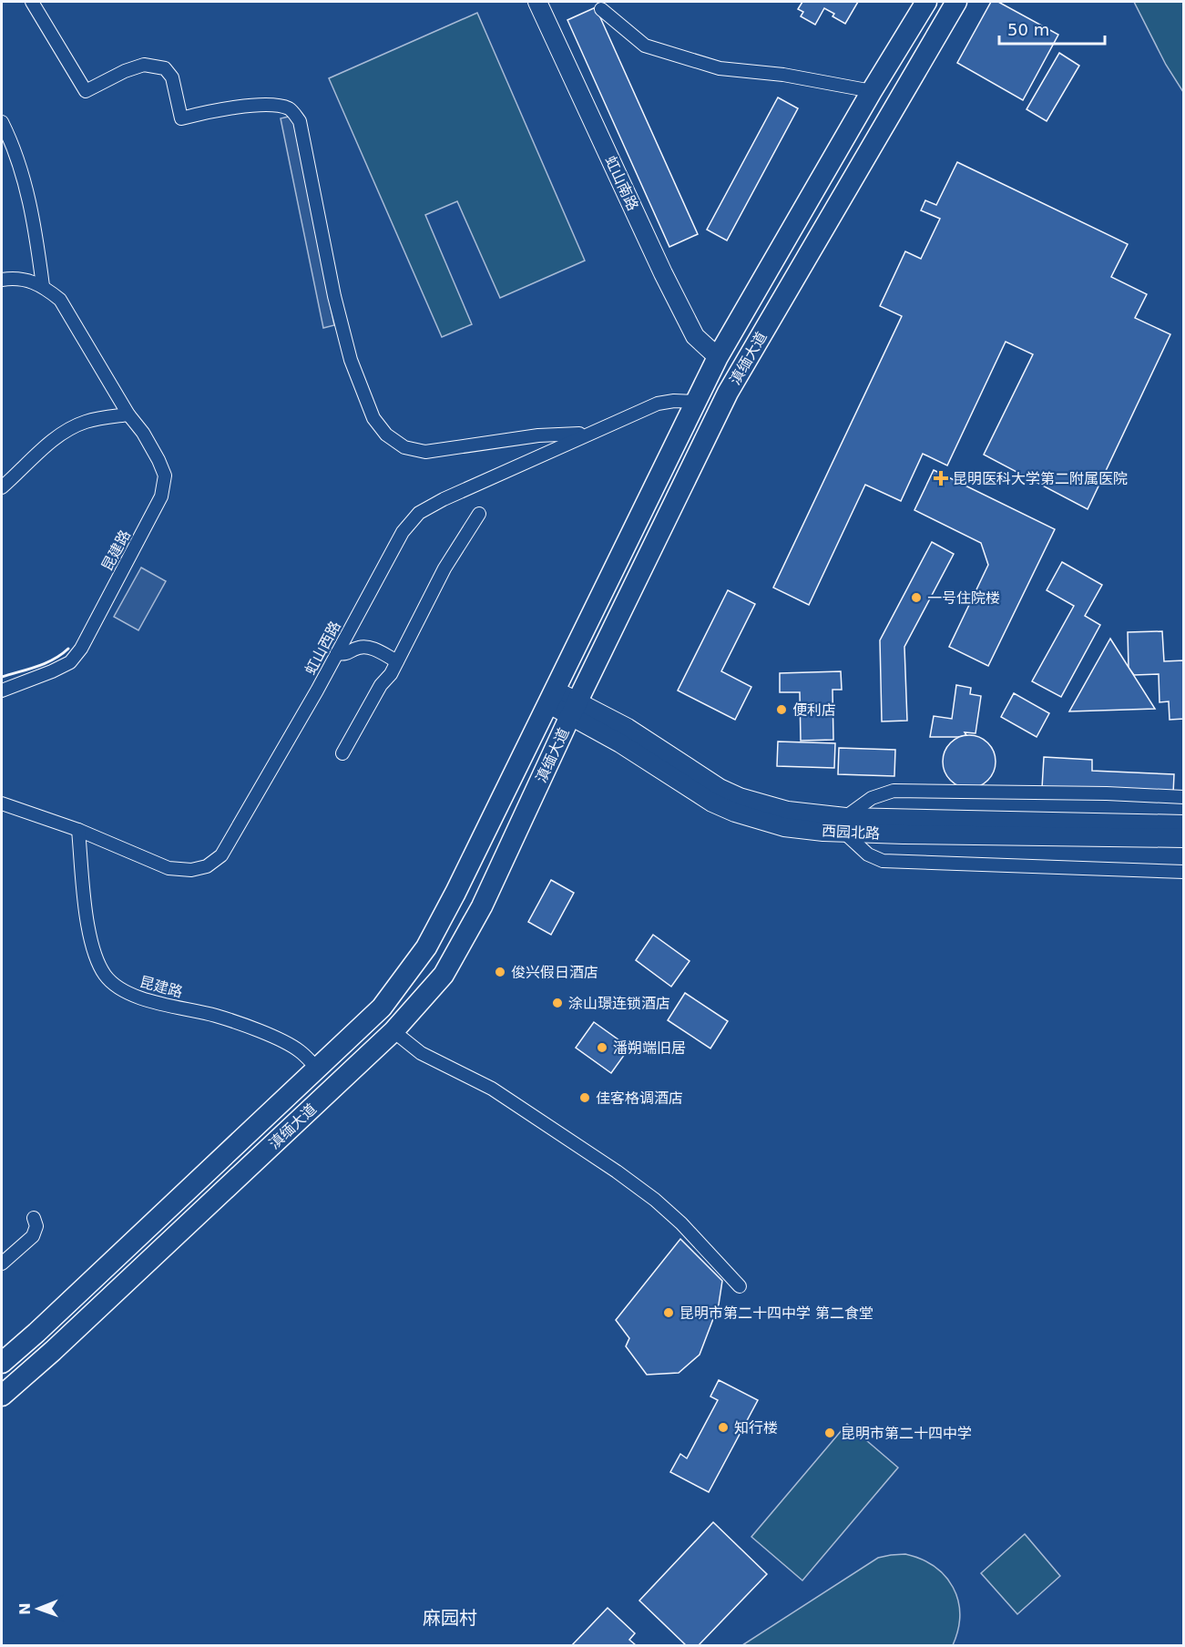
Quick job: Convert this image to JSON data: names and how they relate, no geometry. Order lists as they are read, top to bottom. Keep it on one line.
{"streets":{"main road":["虹山南路","滇缅大道","西园北路"],"street":["昆建路","虹山西路"]},"crossings":[["虹山南路","滇缅大道"],["滇缅大道","昆建路"],["滇缅大道","虹山西路"],["滇缅大道","西园北路"],["昆建路","虹山西路"]],"districts":["麻园村"],"places":{"health":["昆明医科大学第二附属医院"],"other":["一号住院楼","便利店","俊兴假日酒店","涂山璟连锁酒店","潘朔端旧居","佳客格调酒店","昆明市第二十四中学 第二食堂","知行楼","昆明市第二十四中学"]},"scale_bar":"50 m","north":"left"}
